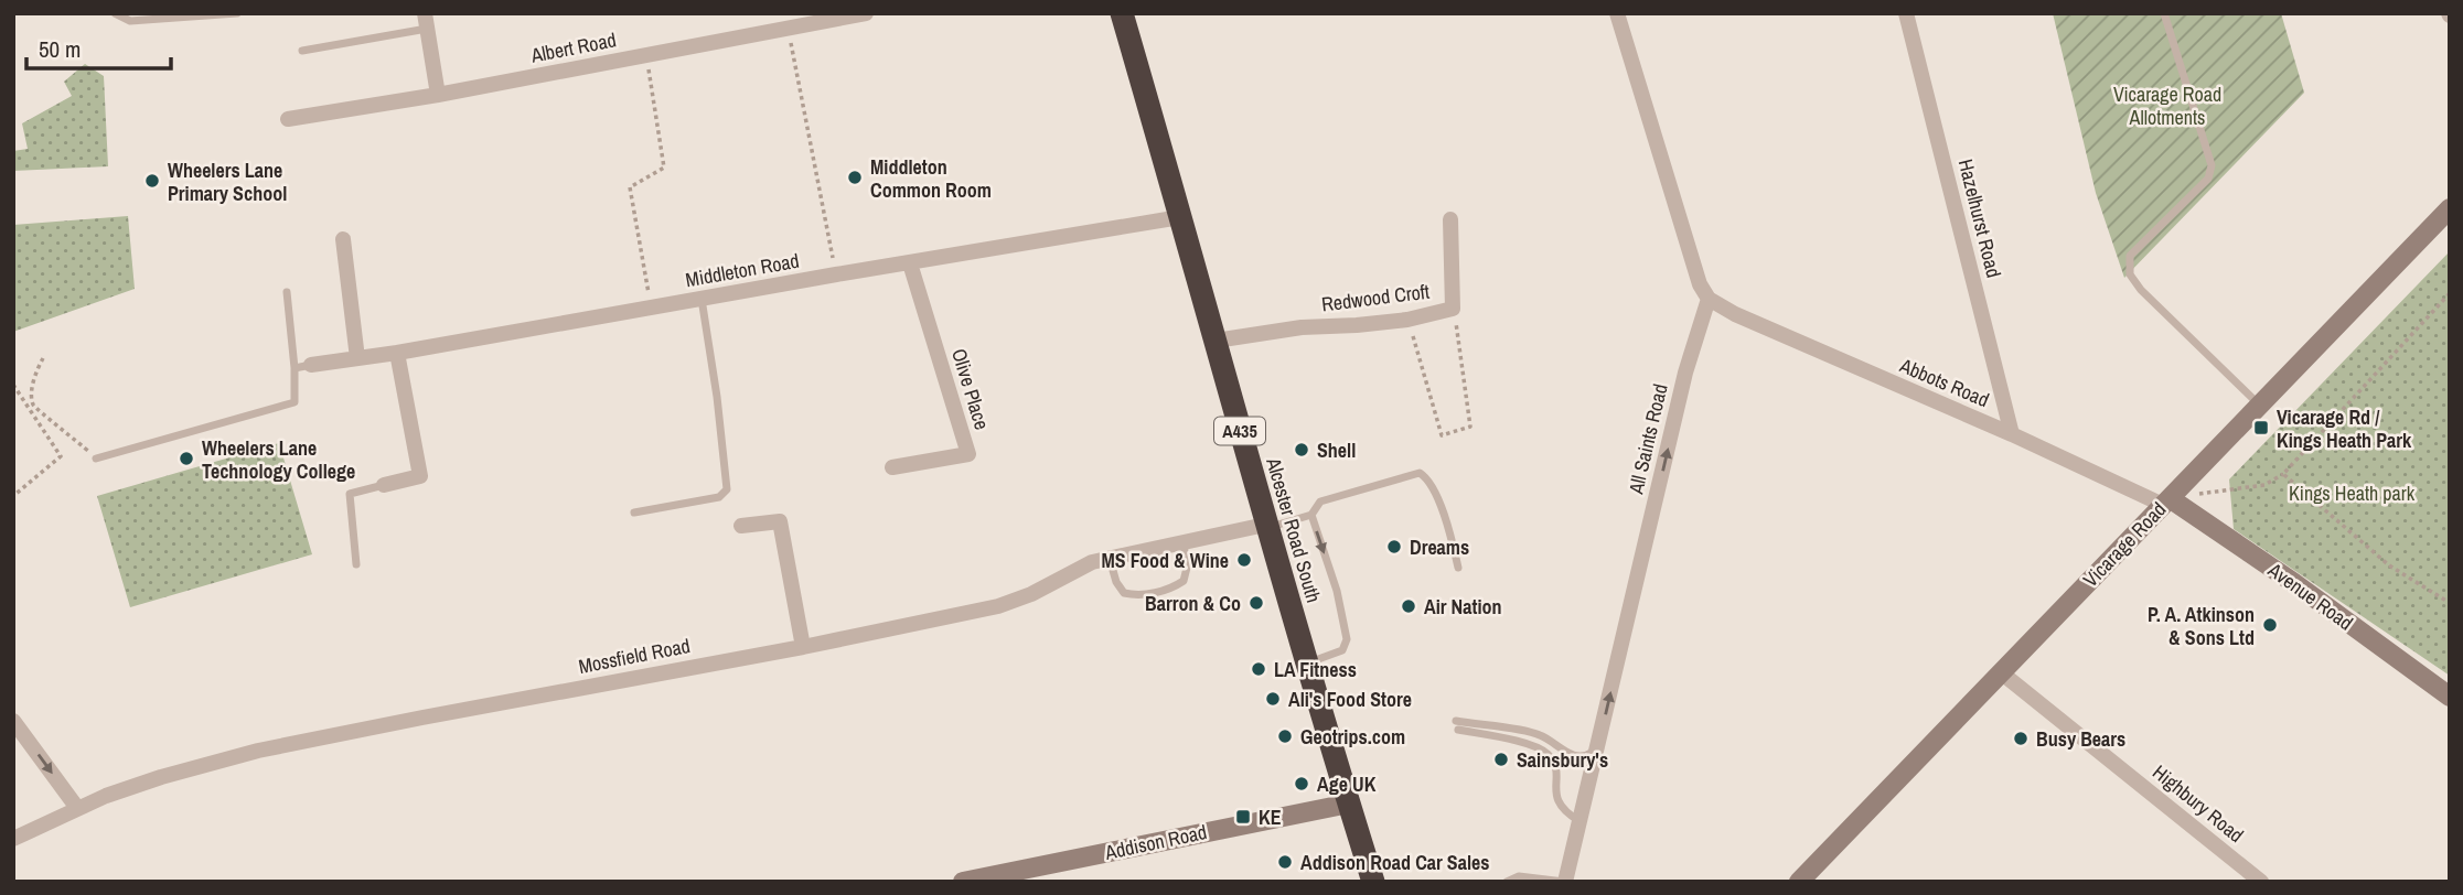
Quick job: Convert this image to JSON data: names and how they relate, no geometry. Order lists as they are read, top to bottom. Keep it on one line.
{"streets":{"highway":["A435","Alcester Road South"],"main road":["Vicarage Road","Avenue Road","Addison Road"],"street":["Albert Road","Hazelhurst Road","Middleton Road","Redwood Croft","Abbots Road","Olive Place","All Saints Road","Mossfield Road","Highbury Road"]},"crossings":[["Hazelhurst Road","Abbots Road"],["Middleton Road","Olive Place"],["Middleton Road","Alcester Road South"],["Redwood Croft","Alcester Road South"],["Abbots Road","All Saints Road"],["Abbots Road","Vicarage Road"],["Abbots Road","Avenue Road"],["Alcester Road South","Mossfield Road"],["Alcester Road South","Addison Road"],["Vicarage Road","Avenue Road"],["Vicarage Road","Highbury Road"]],"one_way":["All Saints Road"],"parks":["Vicarage Road Allotments","Kings Heath park"],"places":{"other":["Middleton Common Room","Wheelers Lane Primary School","Shell","Wheelers Lane Technology College","Dreams","MS Food & Wine","Barron & Co","Air Nation","P. A. Atkinson & Sons Ltd","LA Fitness","Ali's Food Store","Geotrips.com","Busy Bears","Sainsbury's","Age UK","Addison Road Car Sales"],"transit":["Vicarage Rd / Kings Heath Park","KE"]},"scale_bar":"50 m"}
